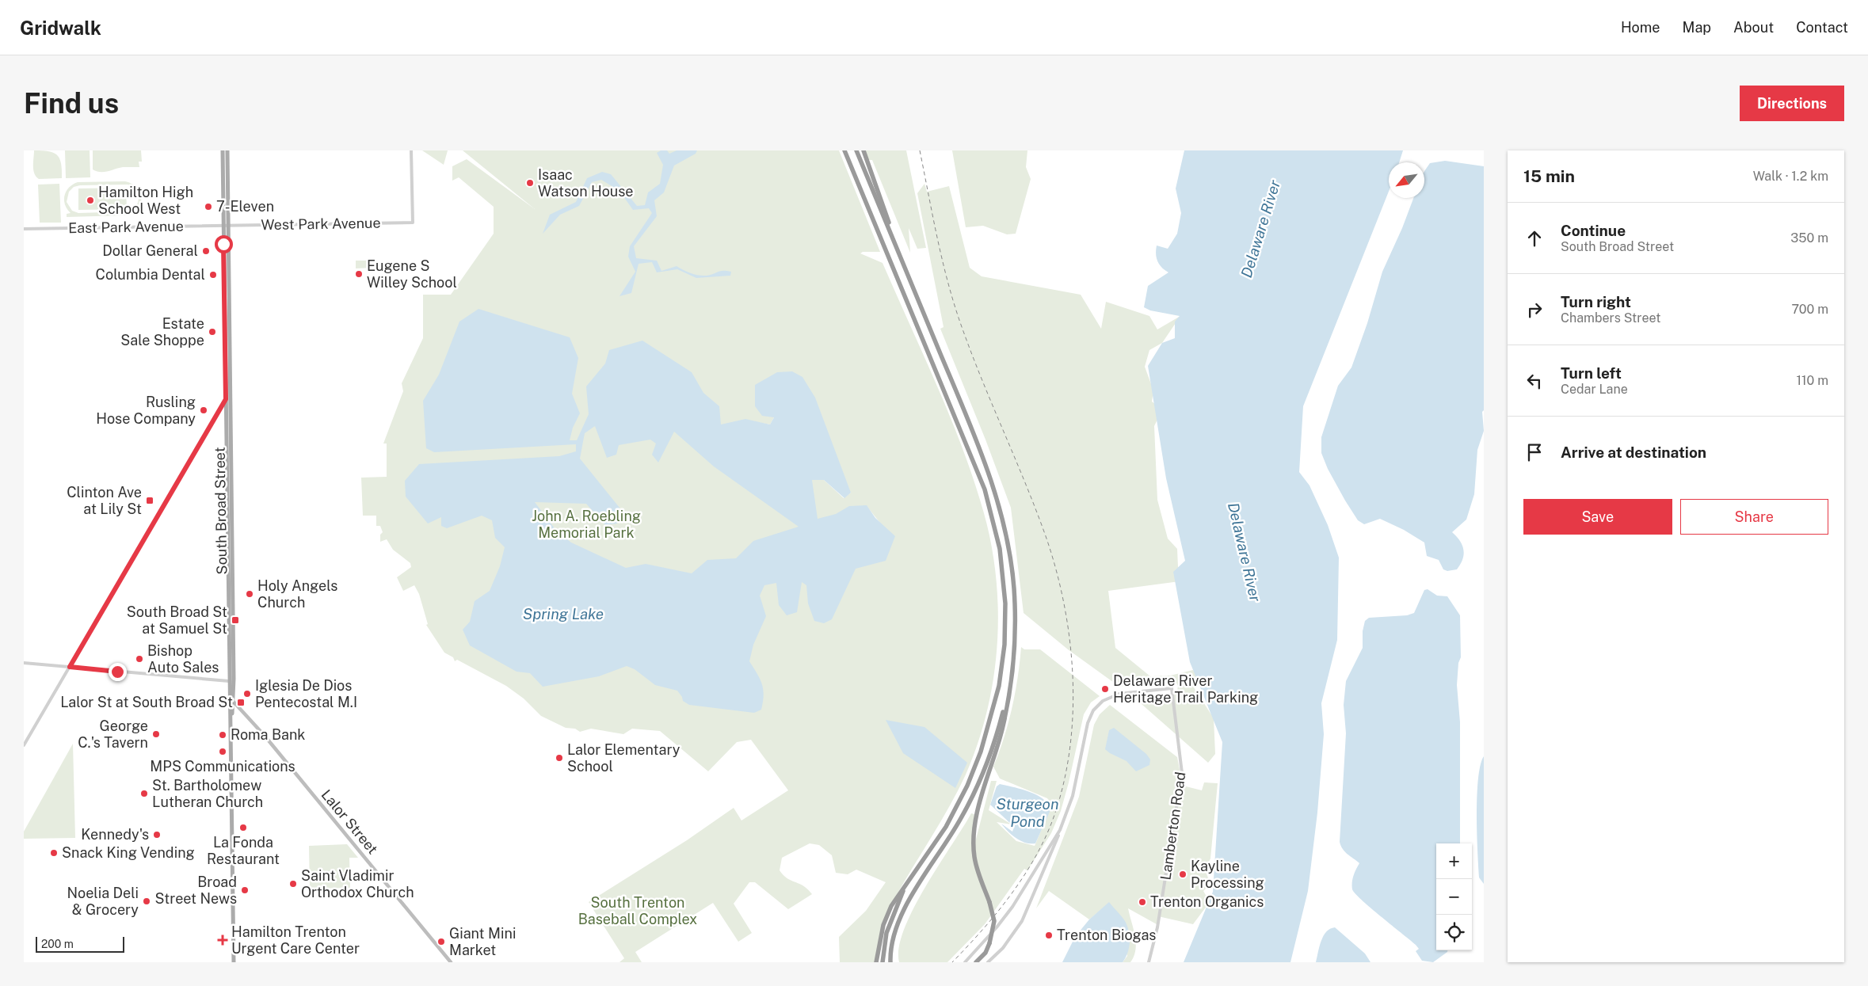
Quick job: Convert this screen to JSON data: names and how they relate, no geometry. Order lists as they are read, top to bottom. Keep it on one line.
{"streets":{"main road":["South Broad Street","Lalor Street"],"street":["West Park Avenue","East Park Avenue","Lamberton Road"]},"crossings":[["West Park Avenue","East Park Avenue"],["West Park Avenue","South Broad Street"],["East Park Avenue","South Broad Street"],["South Broad Street","Lalor Street"]],"water":["Delaware River","Spring Lake","Sturgeon Pond"],"parks":["John A. Roebling Memorial Park","South Trenton Baseball Complex"],"places":{"other":["Isaac Watson House","Hamilton High School West","7-Eleven","Dollar General","Eugene S Willey School","Columbia Dental","Estate Sale Shoppe","Rusling Hose Company","Holy Angels Church","Bishop Auto Sales","Delaware River Heritage Trail Parking","Iglesia De Dios Pentecostal M.I","George C.'s Tavern","Roma Bank","MPS Communications","Lalor Elementary School","St. Bartholomew Lutheran Church","La Fonda Restaurant","Kennedy's","Snack King Vending","Kayline Processing","Saint Vladimir Orthodox Church","Broad Street News","Noelia Deli & Grocery","Trenton Organics","Trenton Biogas","Giant Mini Market"],"transit":["Clinton Ave at Lily St","South Broad St at Samuel St","Lalor St at South Broad St"],"health":["Hamilton Trenton Urgent Care Center"]},"scale_bar":"200 m","north":"bottom left","page":{"header":"Gridwalk","nav":["Home","Map","About","Contact"],"buttons":["Directions",["Save","Share"]],"title":"Find us","heading":["15 min","Walk · 1.2 km"],"list":[["Continue","South Broad Street","350 m"],["Turn right","Chambers Street","700 m"],["Turn left","Cedar Lane","110 m"],"Arrive at destination"],"map_buttons":["+","−"],"scale":"200 m"}}
